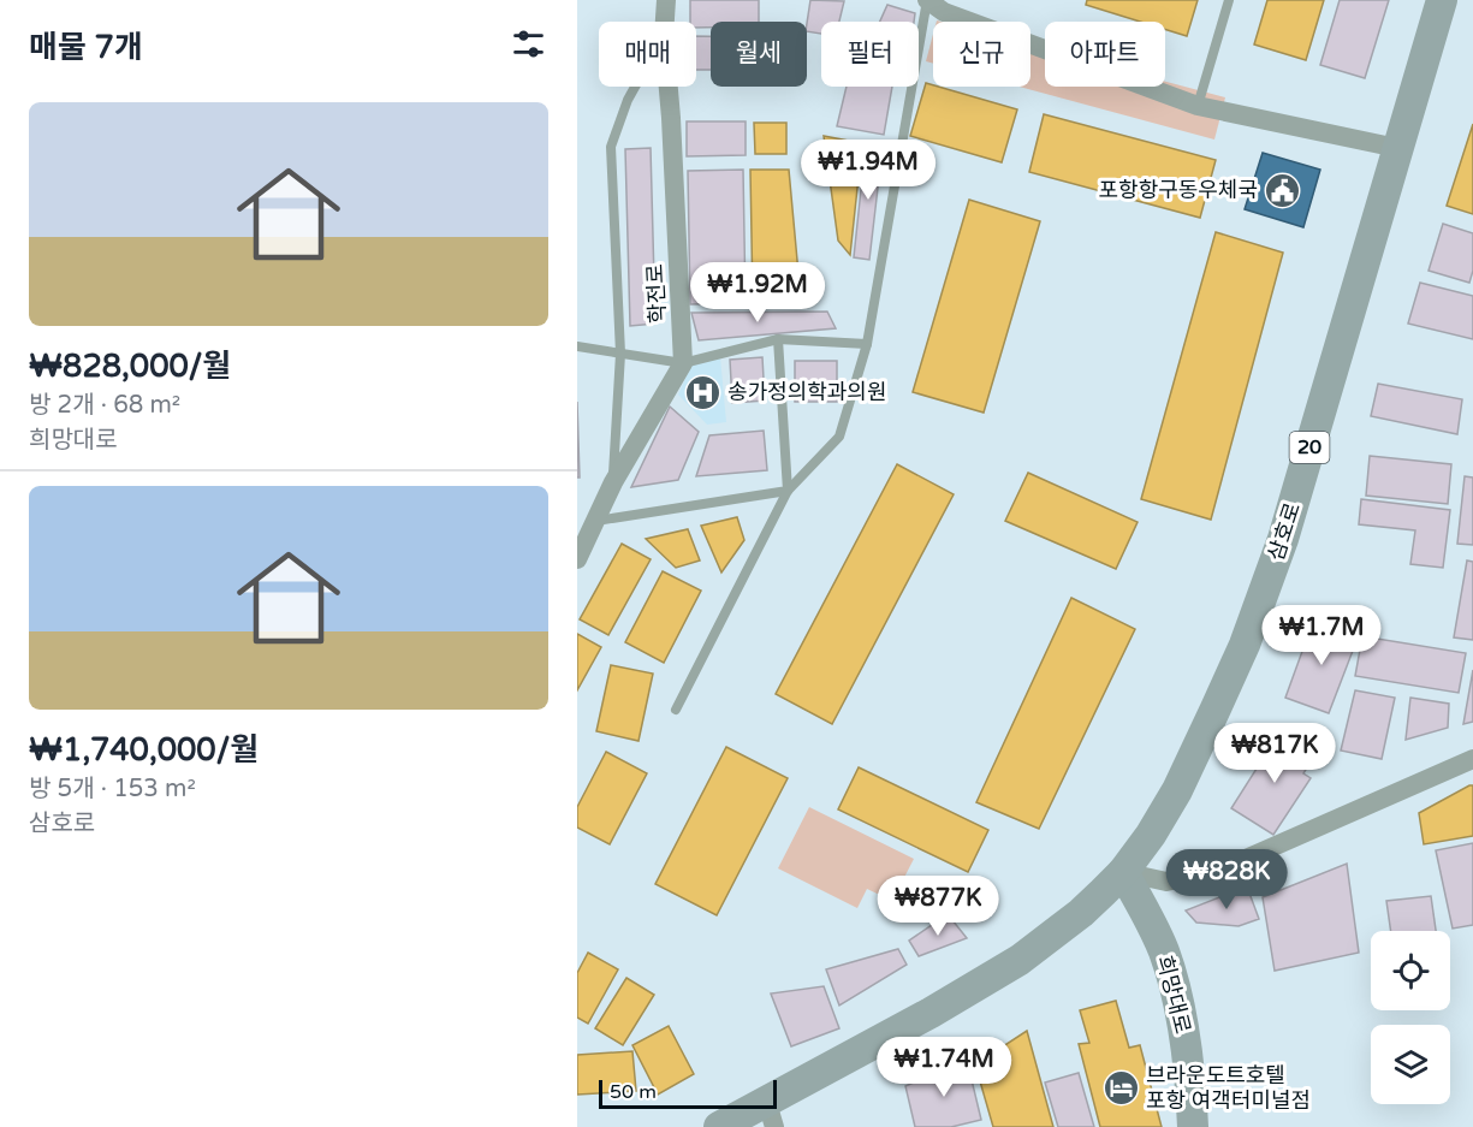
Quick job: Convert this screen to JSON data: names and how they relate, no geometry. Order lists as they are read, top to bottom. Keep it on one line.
{"streets":{"main road":["20","삼호로","희망대로"],"street":["학전로"]},"crossings":[["삼호로","희망대로"]],"places":{"public building":["포항항구동우체국"],"hospital":["송가정의학과의원"],"hotel":["브라운도트호텔 포항 여객터미널점"]},"scale_bar":"50 m","page":{"heading":"매물 7개","chip":["매매","월세","필터","신규","아파트"],"list":[{"name":"₩828,000/월","note":"방 2개 · 68 m² · 희망대로"},{"name":"₩1,740,000/월","note":"방 5개 · 153 m² · 삼호로"}],"price":["₩1.94M","₩1.92M","₩1.7M","₩817K","₩828K","₩877K","₩1.74M"],"scale":"50 m"}}
